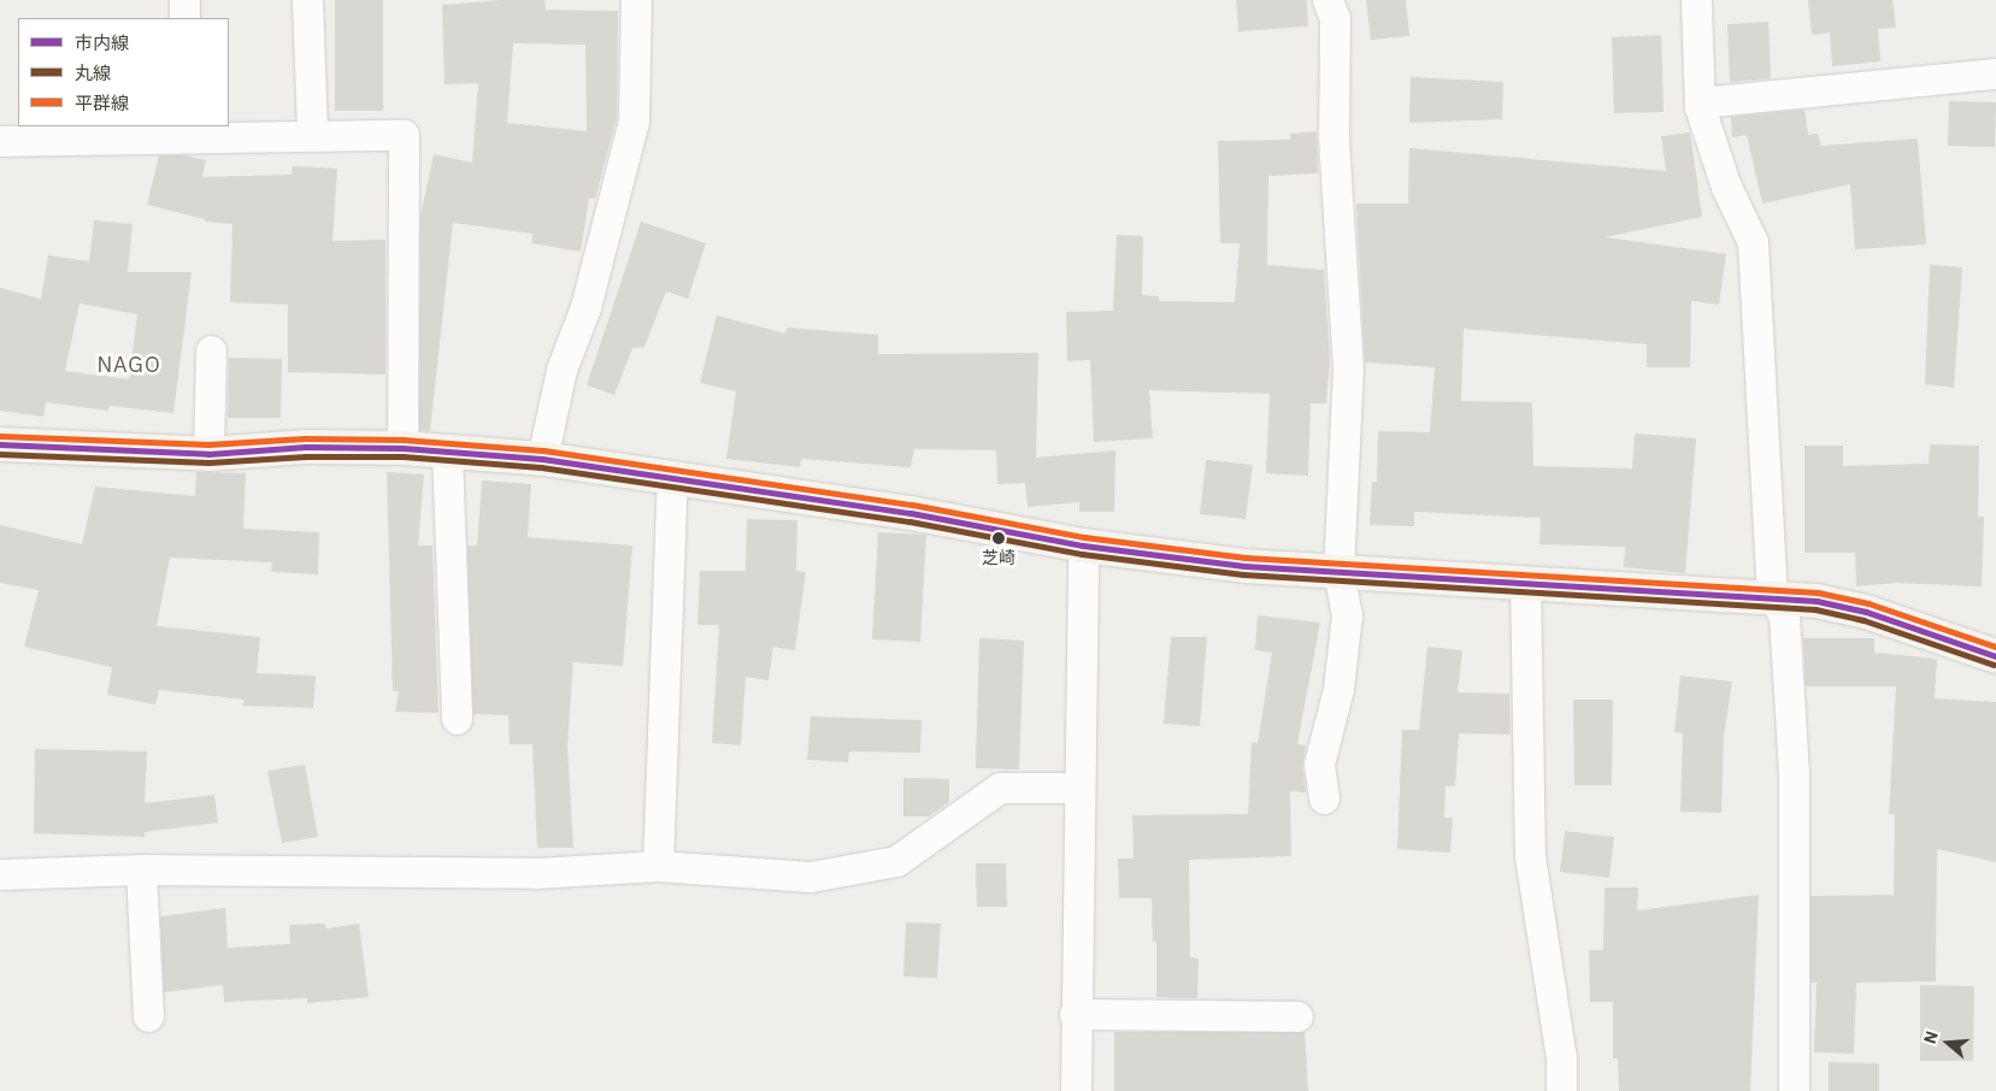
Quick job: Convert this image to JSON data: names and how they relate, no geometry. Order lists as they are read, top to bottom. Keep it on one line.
{"districts":["NAGO"],"places":["芝崎"],"lines":["transit line 平群線","transit line 市内線","transit line 丸線"],"legend":["市内線","丸線","平群線"],"north":"left"}
